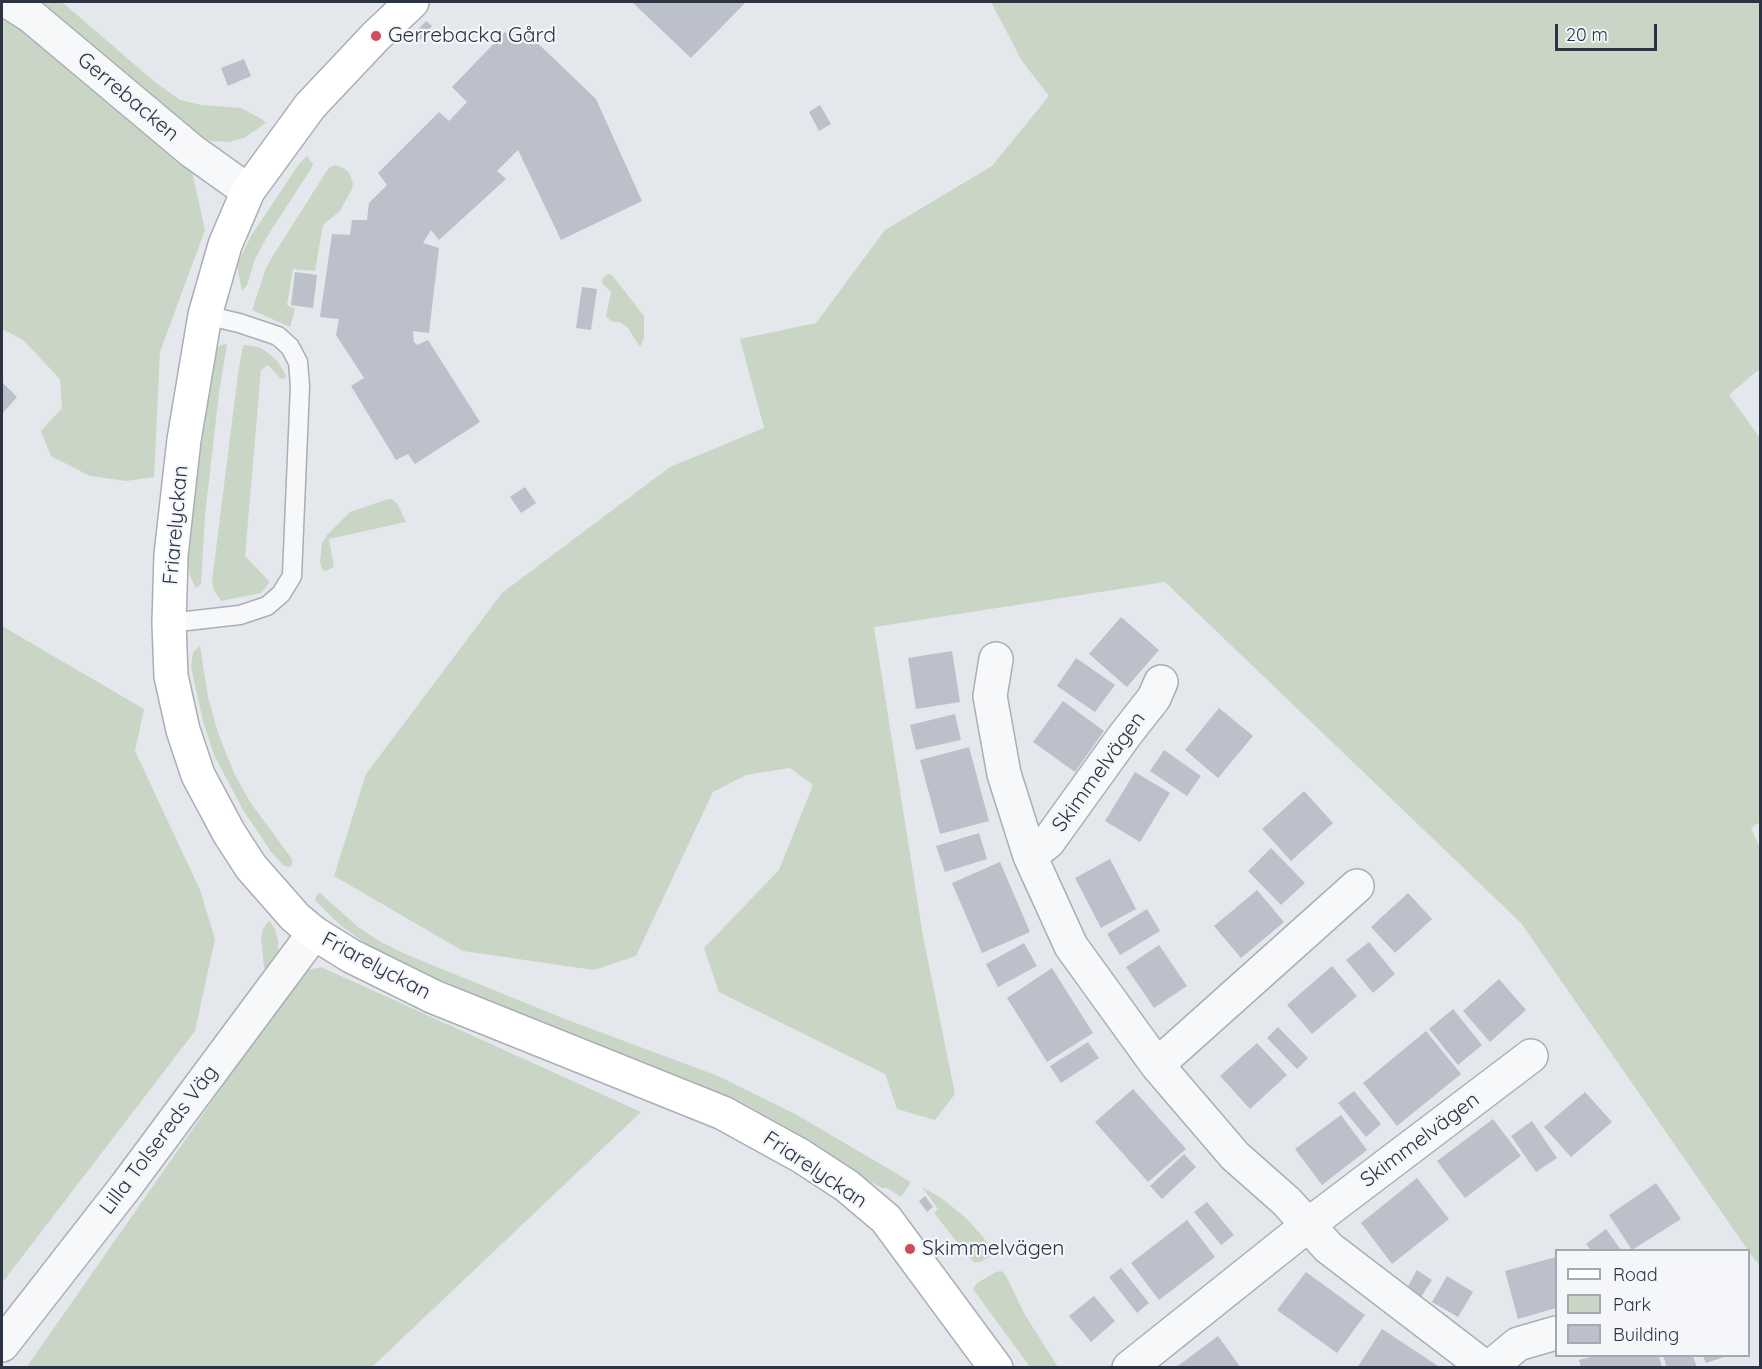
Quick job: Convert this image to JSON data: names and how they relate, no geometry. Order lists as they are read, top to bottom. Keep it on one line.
{"streets":{"street":["Gerrebacken","Friarelyckan","Skimmelvägen","Lilla Tolsereds Väg"]},"crossings":[["Gerrebacken","Friarelyckan"],["Friarelyckan","Lilla Tolsereds Väg"]],"places":["Gerrebacka Gård","Skimmelvägen"],"legend":["Road","Park","Building"],"scale_bar":"20 m"}
